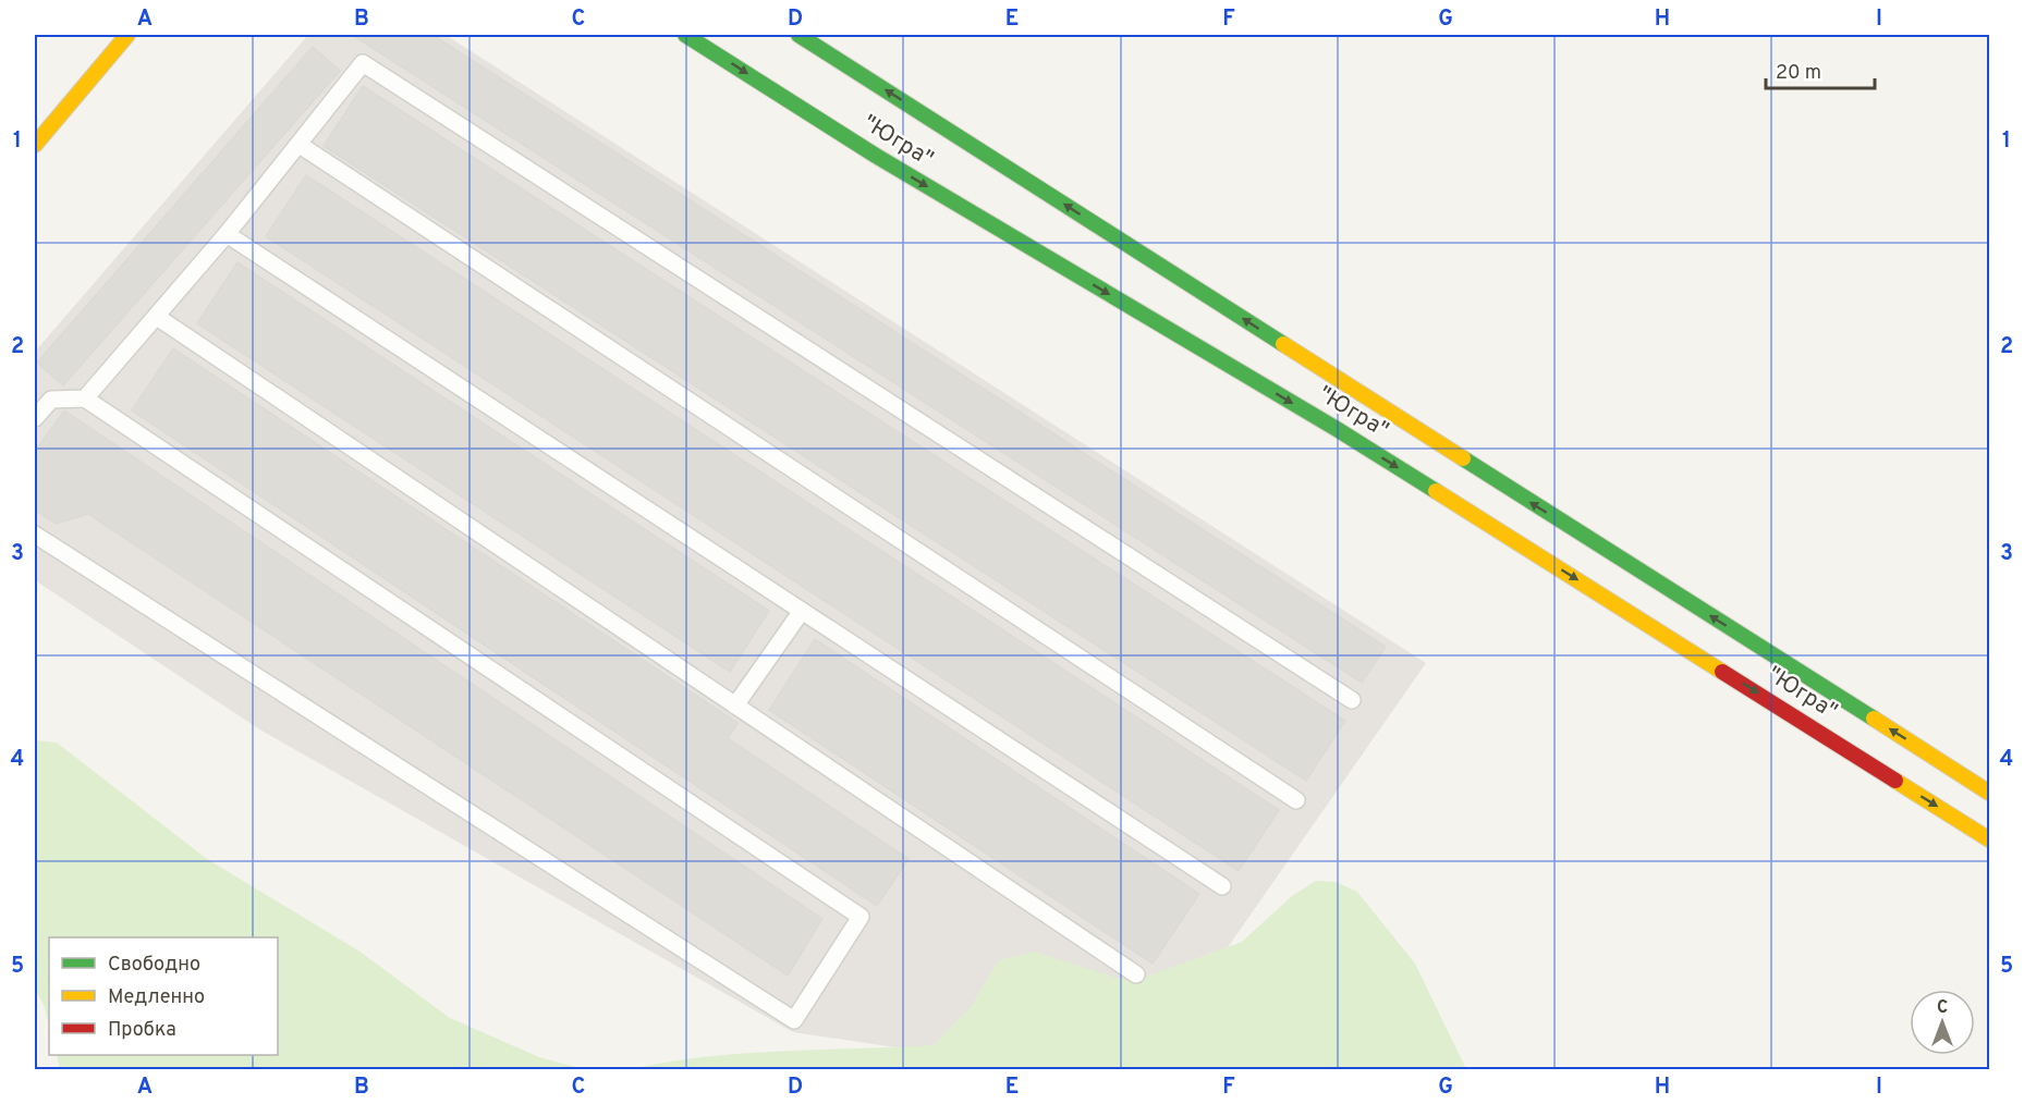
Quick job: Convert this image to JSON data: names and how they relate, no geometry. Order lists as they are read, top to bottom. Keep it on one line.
{"streets":{"main road":["\"Югра\""]},"legend":["Свободно","Медленно","Пробка"],"scale_bar":"20 m","north":"top","grid":{"columns":["A","B","C","D","E","F","G","H","I"],"rows":["1","2","3","4","5"]}}
